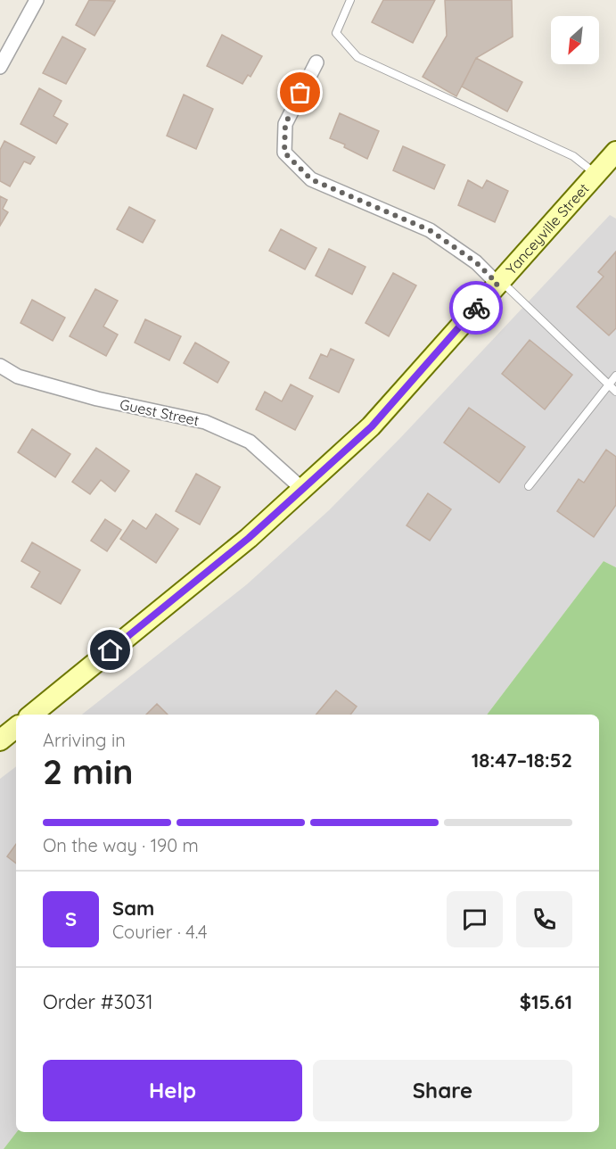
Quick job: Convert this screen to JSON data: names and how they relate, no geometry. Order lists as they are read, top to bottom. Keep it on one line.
{"streets":{"main road":["Yanceyville Street"],"street":["Guest Street"]},"crossings":[["Yanceyville Street","Guest Street"]],"north":"bottom left","page":{"heading":["2 min","Arriving in","18:47–18:52"],"panel":["Sam","Courier · 4.4","Order #3031","$15.61"],"bar":"On the way · 190 m","round":"S","buttons":["Help","Share"]}}
